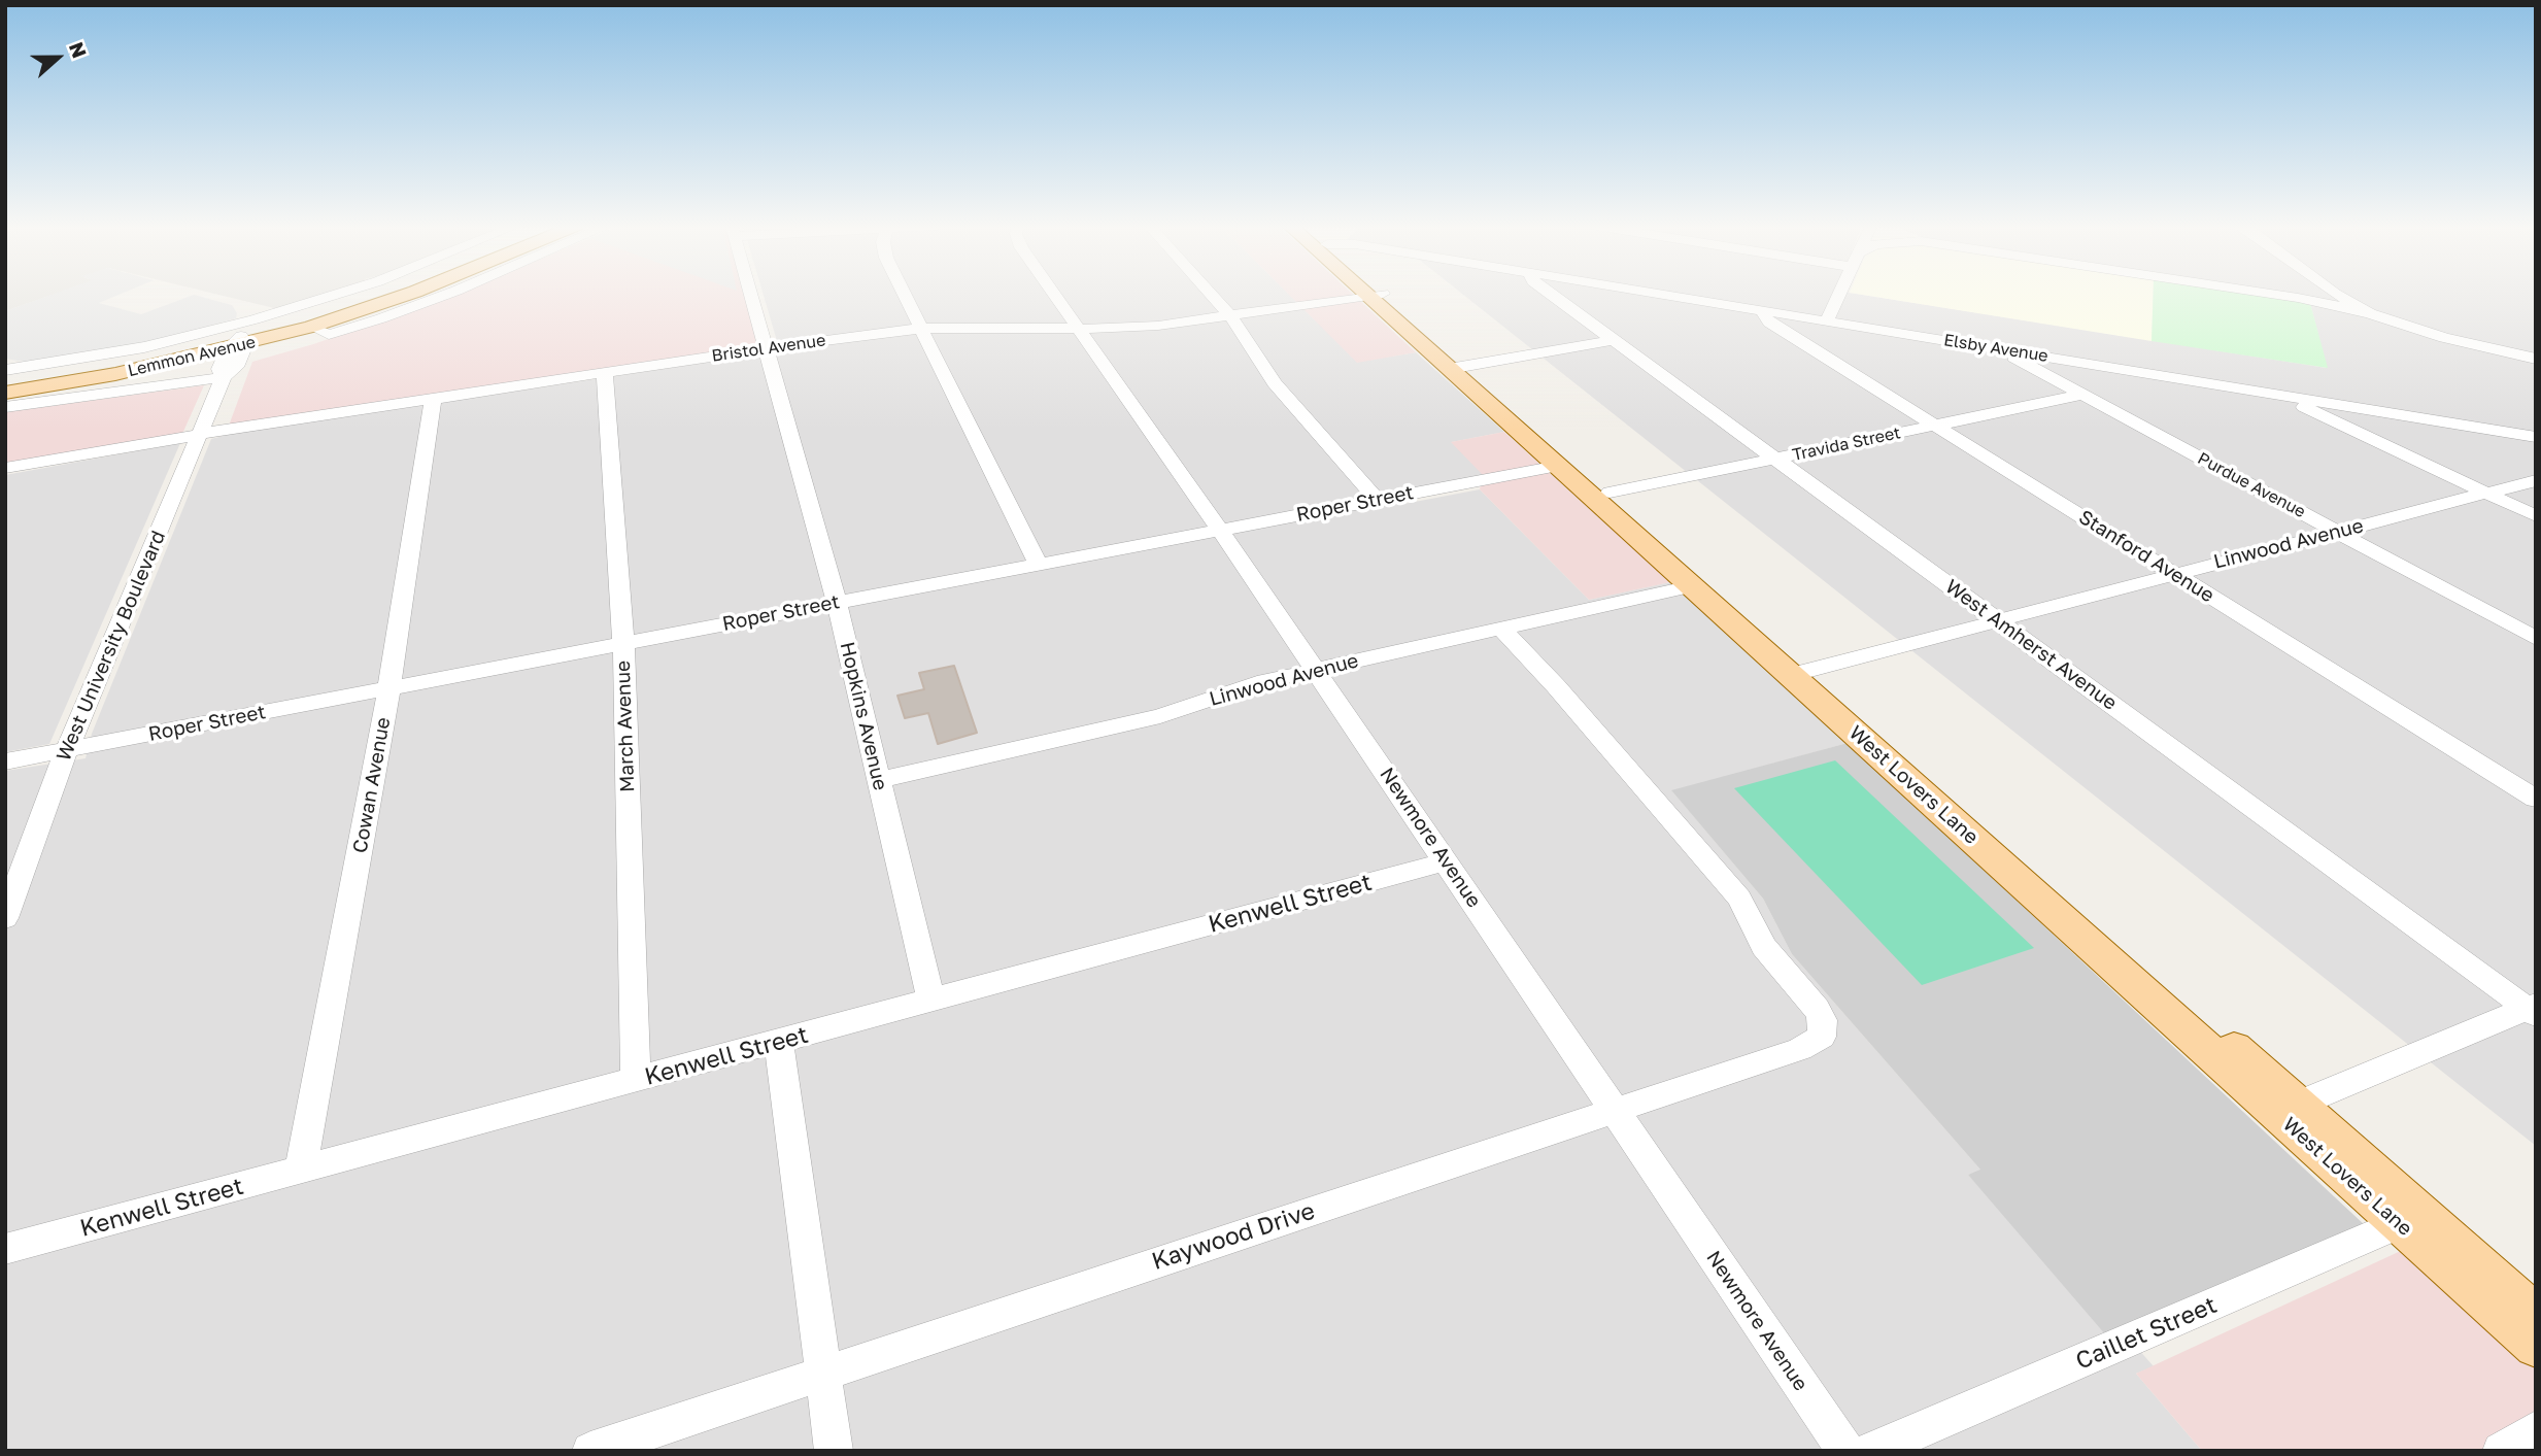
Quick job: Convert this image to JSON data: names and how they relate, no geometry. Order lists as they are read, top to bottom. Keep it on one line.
{"streets":{"main road":["Lemmon Avenue","West Lovers Lane"],"street":["Bristol Avenue","Elsby Avenue","Travida Street","Purdue Avenue","Roper Street","Linwood Avenue","Stanford Avenue","West Amherst Avenue","West University Boulevard","Hopkins Avenue","March Avenue","Cowan Avenue","Newmore Avenue","Kenwell Street","Kaywood Drive","Caillet Street"]},"crossings":[["Bristol Avenue","West University Boulevard"],["Bristol Avenue","Hopkins Avenue"],["Bristol Avenue","March Avenue"],["Bristol Avenue","Cowan Avenue"],["Bristol Avenue","West Lovers Lane"],["Bristol Avenue","Newmore Avenue"],["Elsby Avenue","Purdue Avenue"],["Elsby Avenue","Stanford Avenue"],["Lemmon Avenue","West University Boulevard"],["Travida Street","Purdue Avenue"],["Travida Street","Stanford Avenue"],["Travida Street","West Amherst Avenue"],["Travida Street","West Lovers Lane"],["Purdue Avenue","Linwood Avenue"],["Roper Street","West University Boulevard"],["Roper Street","Hopkins Avenue"],["Roper Street","March Avenue"],["Roper Street","Cowan Avenue"],["Roper Street","West Lovers Lane"],["Roper Street","Newmore Avenue"],["Linwood Avenue","Stanford Avenue"],["Linwood Avenue","West Amherst Avenue"],["Linwood Avenue","Hopkins Avenue"],["Linwood Avenue","West Lovers Lane"],["Linwood Avenue","Newmore Avenue"],["Linwood Avenue","Kaywood Drive"],["Hopkins Avenue","Kenwell Street"],["March Avenue","Kenwell Street"],["Cowan Avenue","Kenwell Street"],["West Lovers Lane","Caillet Street"],["Newmore Avenue","Kenwell Street"],["Newmore Avenue","Kaywood Drive"]],"north":"right"}
